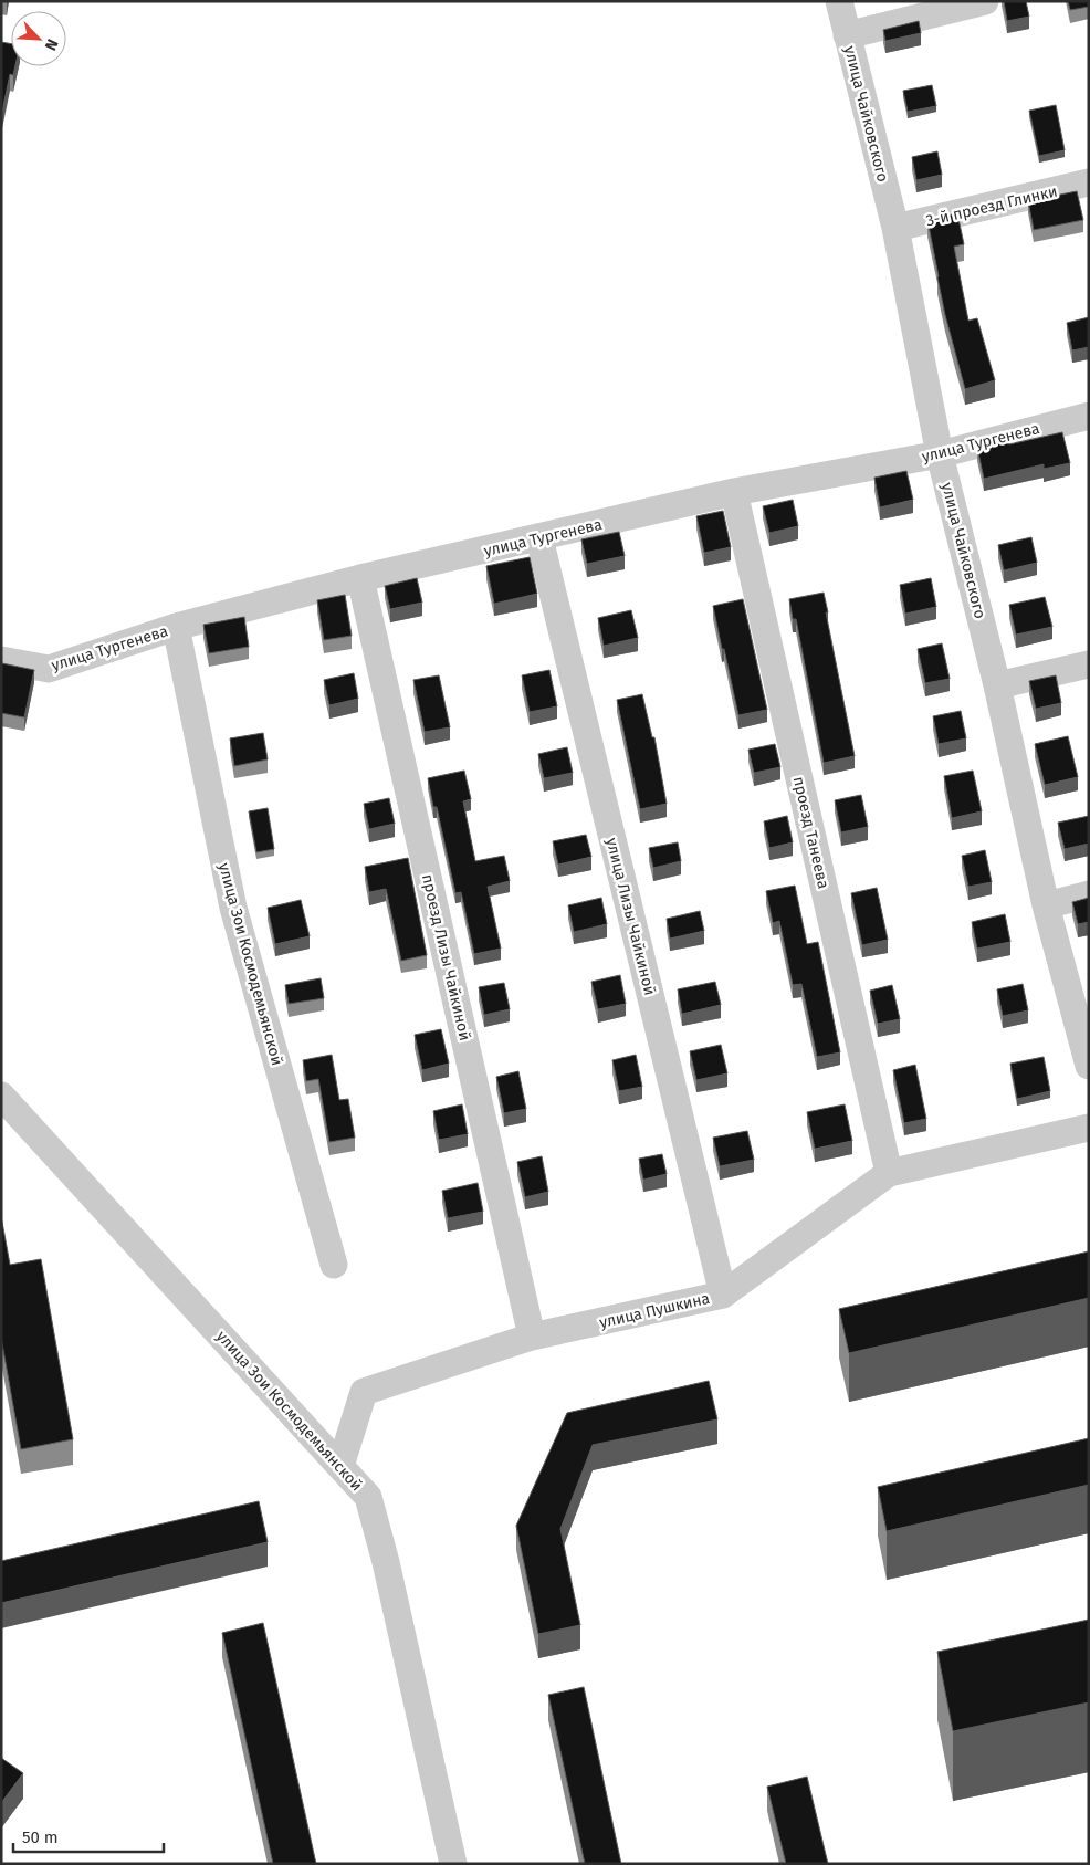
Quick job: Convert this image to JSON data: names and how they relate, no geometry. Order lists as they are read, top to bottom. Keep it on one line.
{"streets":{"street":["улица Чайковского","3-й проезд Глинки","улица Тургенева","проезд Танеева","улица Лизы Чайкиной","проезд Лизы Чайкиной","улица Зои Космодемьянской","улица Пушкина"]},"crossings":[["улица Чайковского","3-й проезд Глинки"],["улица Чайковского","улица Тургенева"],["улица Тургенева","проезд Танеева"],["улица Тургенева","улица Лизы Чайкиной"],["улица Тургенева","проезд Лизы Чайкиной"],["улица Тургенева","улица Зои Космодемьянской"],["проезд Танеева","улица Пушкина"],["улица Лизы Чайкиной","улица Пушкина"],["проезд Лизы Чайкиной","улица Пушкина"],["улица Зои Космодемьянской","улица Пушкина"]],"scale_bar":"50 m","north":"bottom right"}
